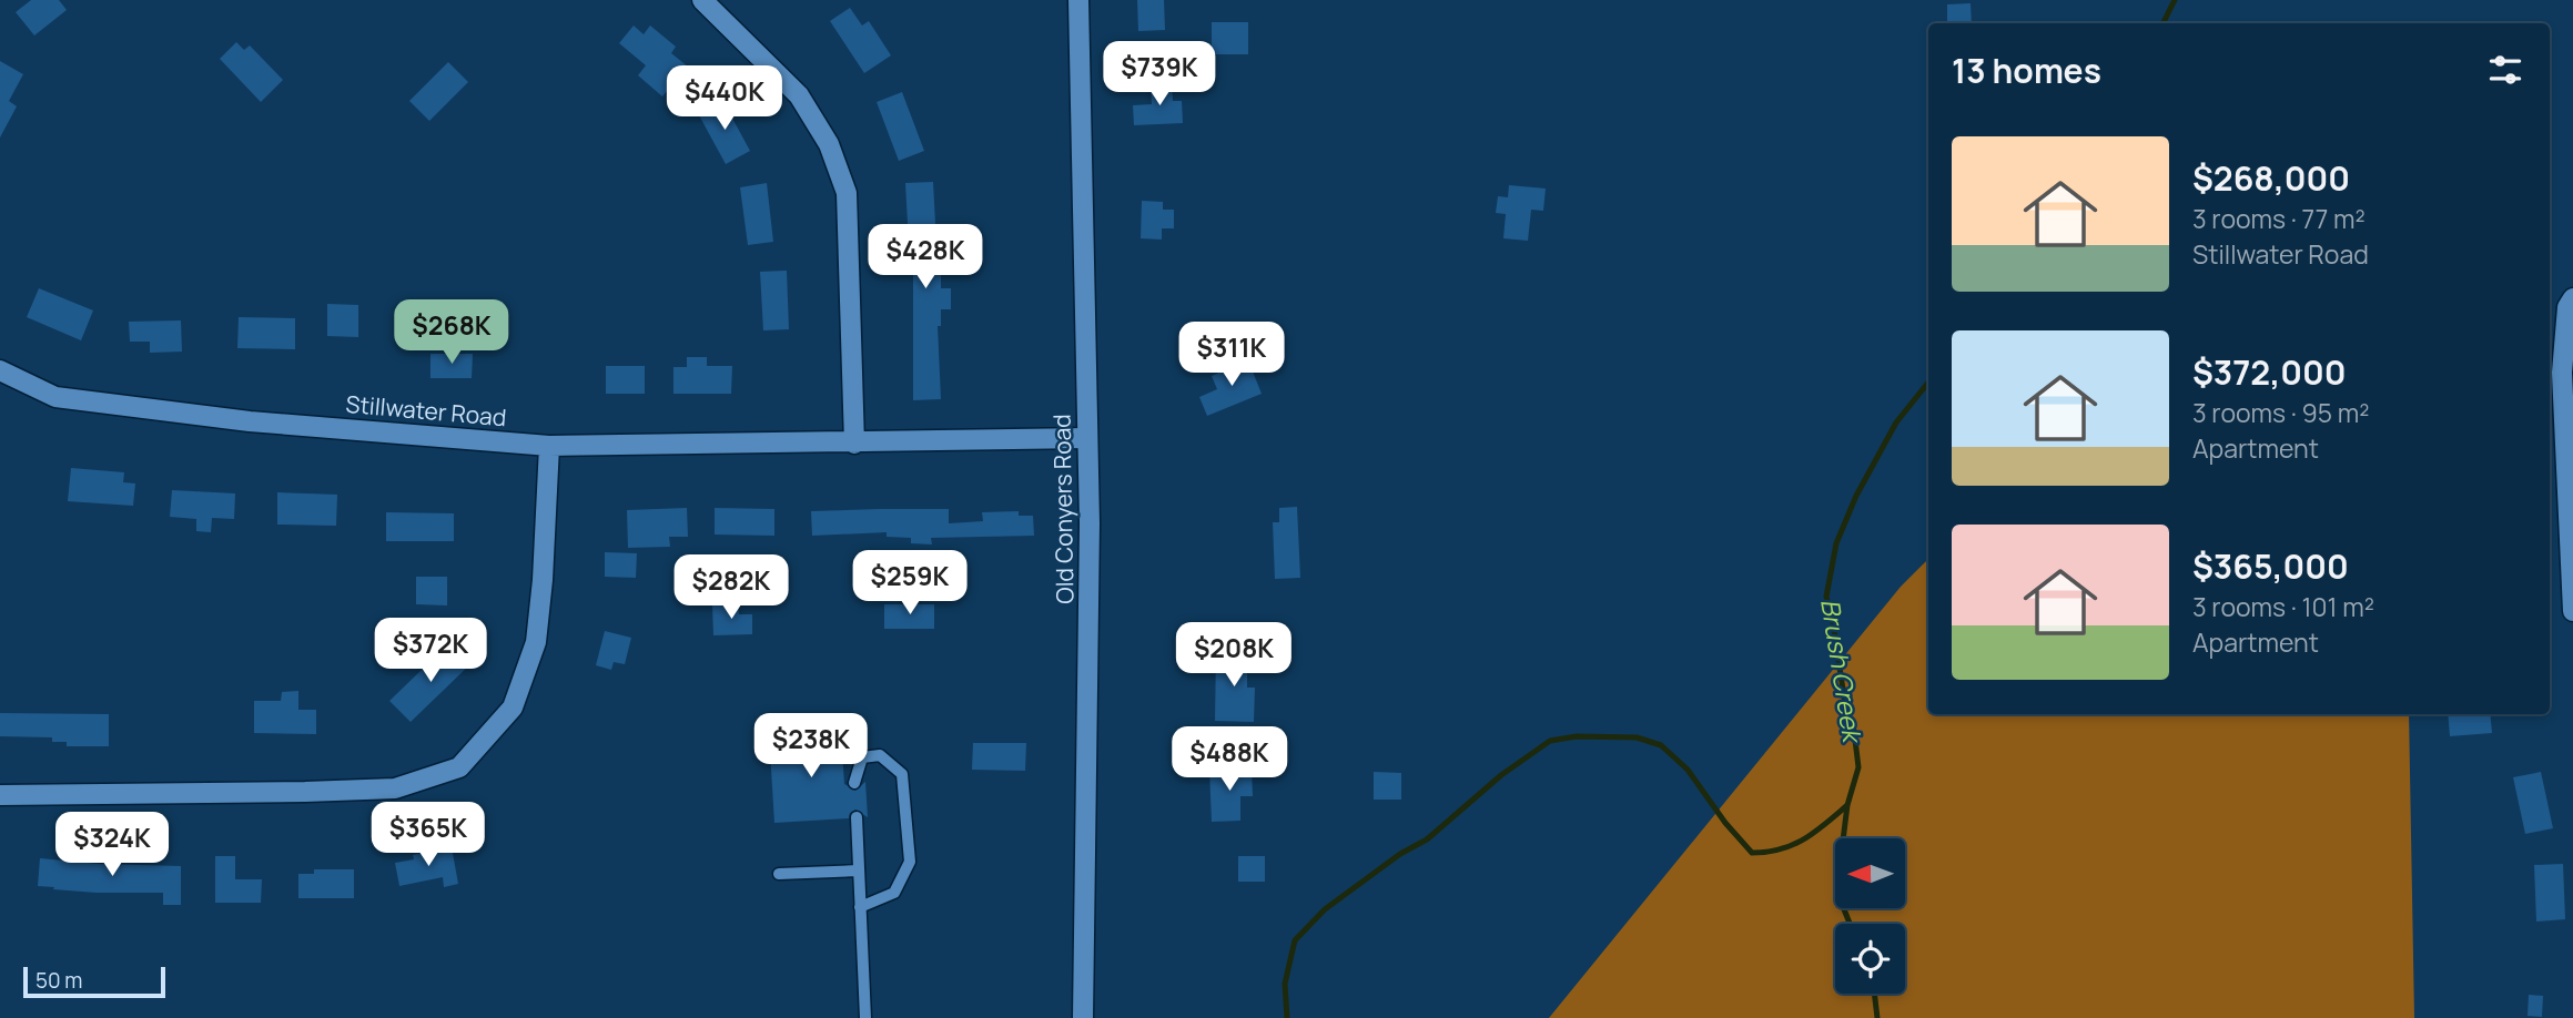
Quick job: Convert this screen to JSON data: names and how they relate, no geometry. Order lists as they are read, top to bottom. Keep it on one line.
{"streets":{"street":["Stillwater Road","Old Conyers Road"]},"crossings":[["Stillwater Road","Old Conyers Road"]],"water":["Brush Creek"],"scale_bar":"50 m","north":"left","page":{"heading":"13 homes","price":["$739K","$440K","$428K","$268K","$311K","$259K","$282K","$372K","$208K","$238K","$488K","$365K","$324K"],"list":[{"name":"$268,000","note":"3 rooms · 77 m² · Stillwater Road"},{"name":"$372,000","note":"3 rooms · 95 m² · Apartment"},{"name":"$365,000","note":"3 rooms · 101 m² · Apartment"}],"scale":"50 m"}}
